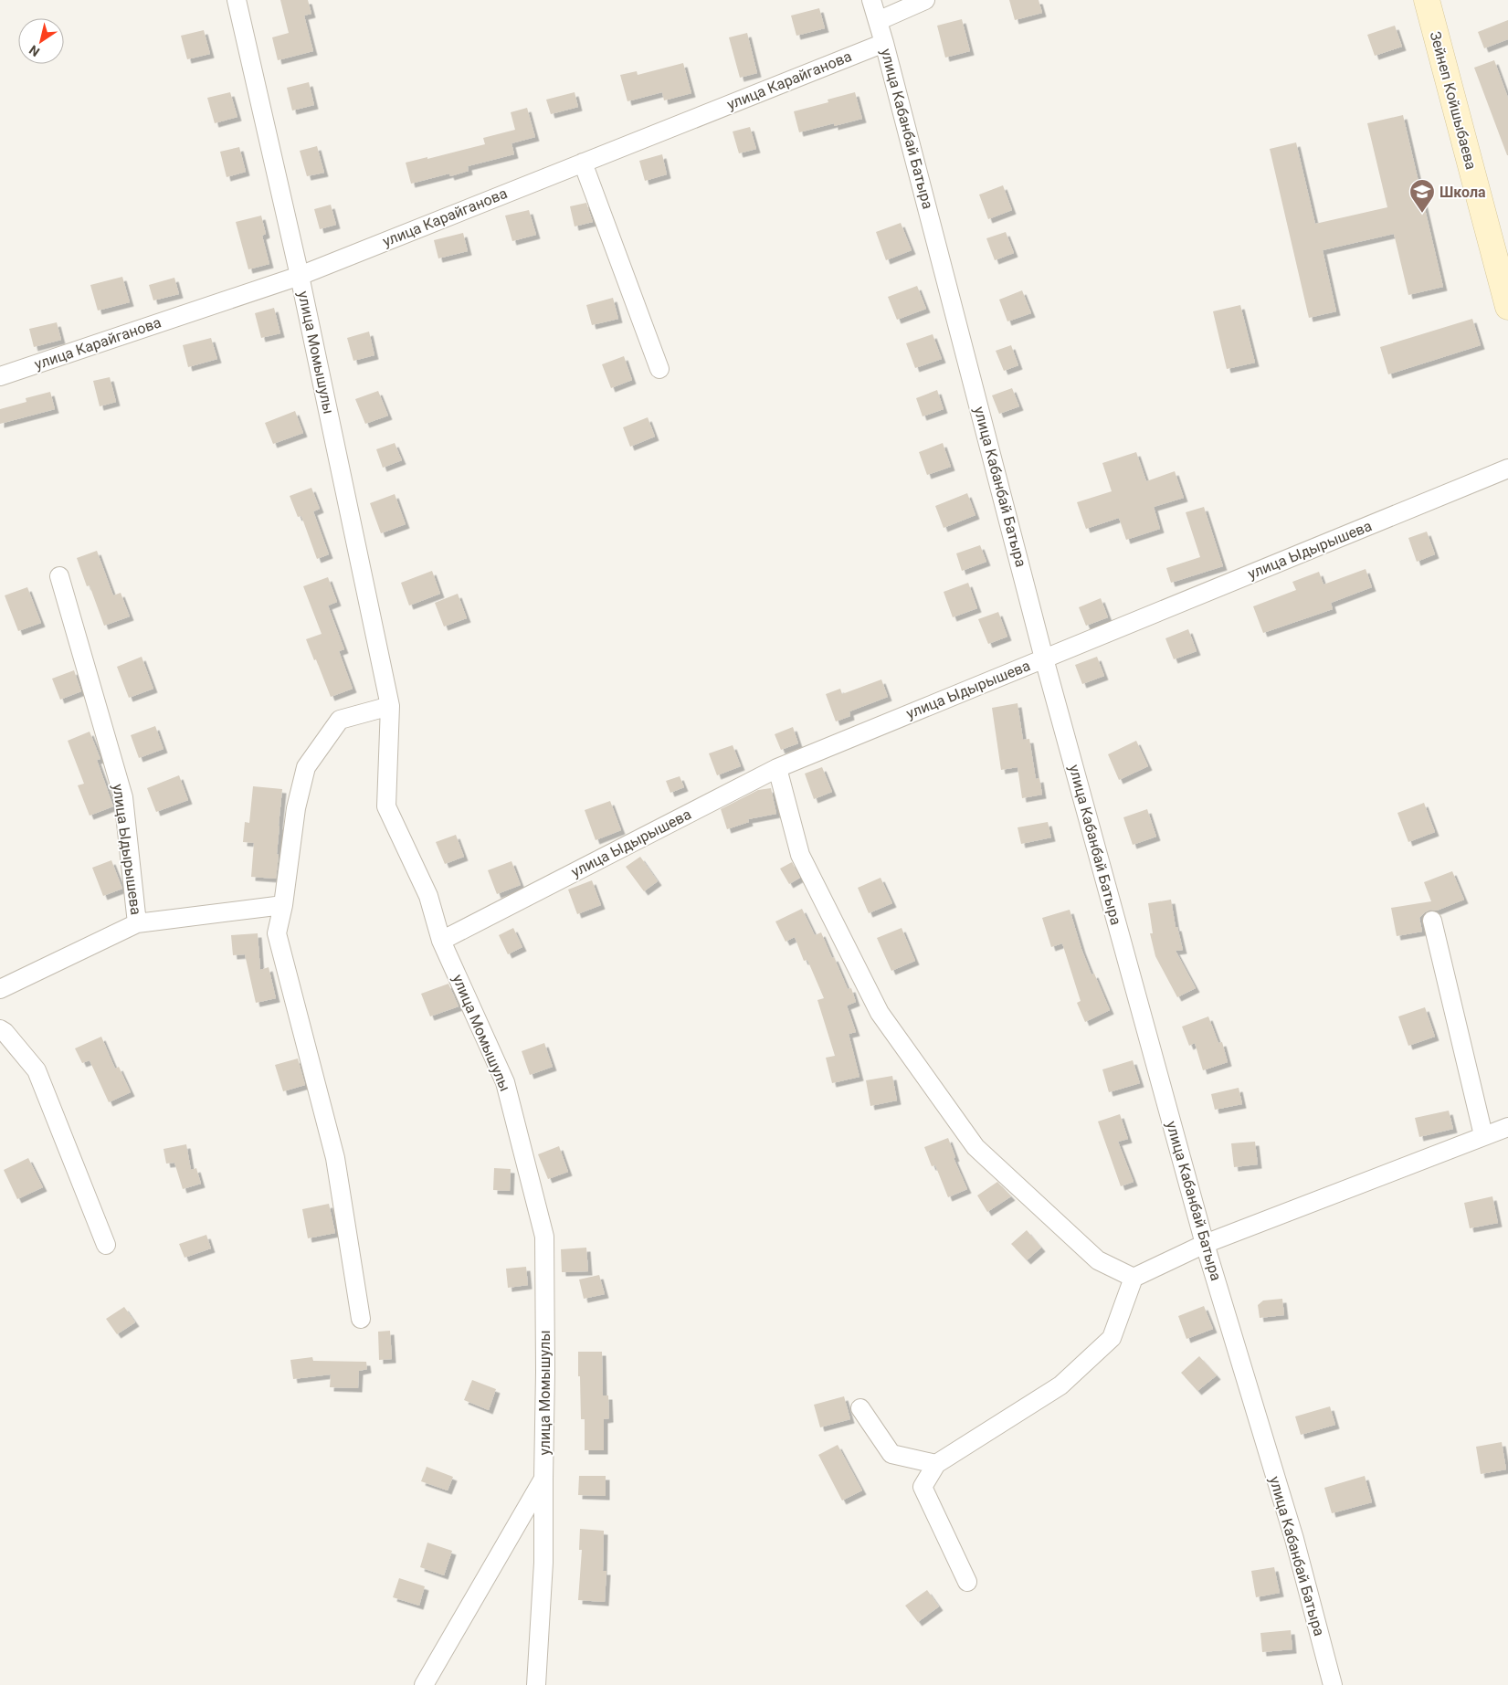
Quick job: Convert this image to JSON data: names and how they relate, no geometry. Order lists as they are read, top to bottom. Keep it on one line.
{"streets":{"street":["улица Карайганова","Зейнеп Койшыбаева","улица Кабанбай Батыра","улица Момышулы","улица Ыдырышева"]},"crossings":[["улица Карайганова","улица Кабанбай Батыра"],["улица Карайганова","улица Момышулы"],["улица Кабанбай Батыра","улица Ыдырышева"],["улица Момышулы","улица Ыдырышева"]],"places":{"school or university":["Школа"]},"north":"bottom left"}
